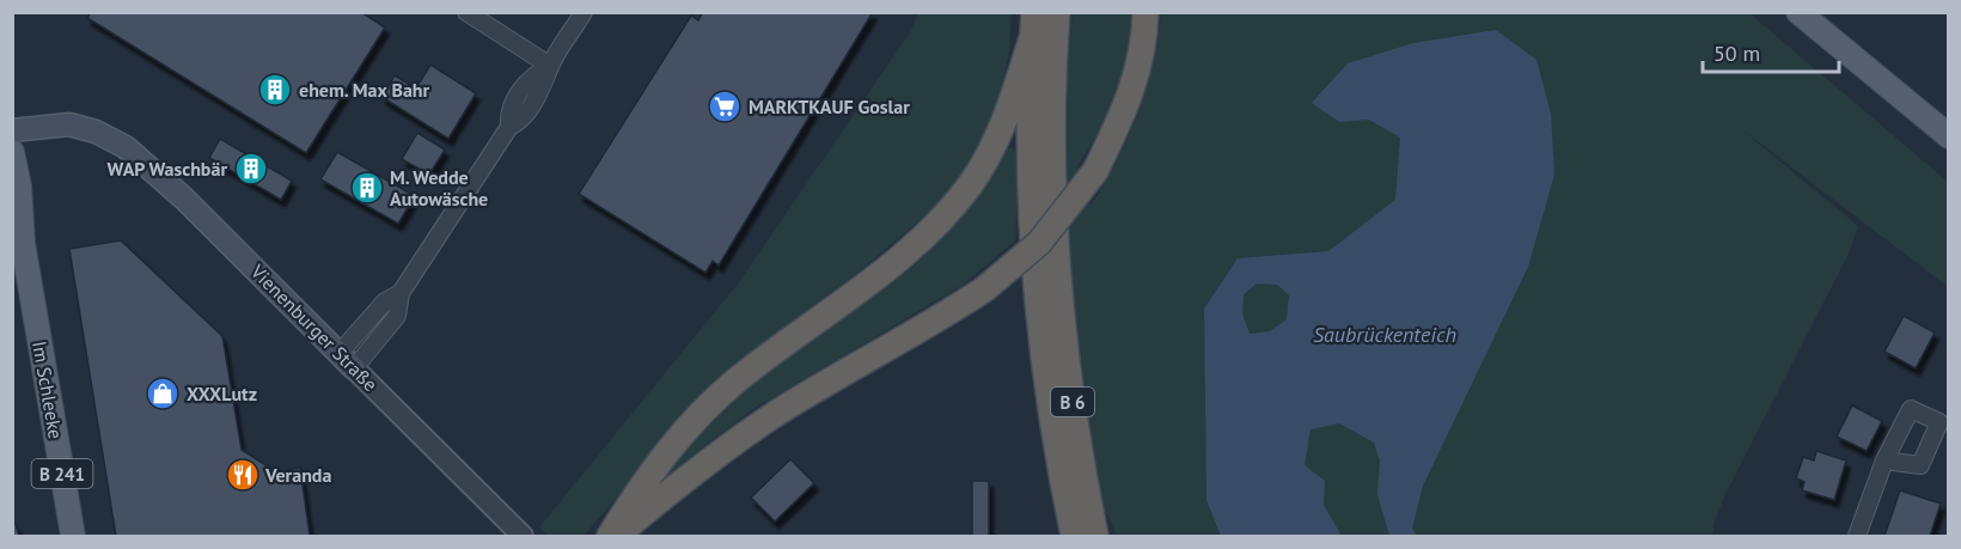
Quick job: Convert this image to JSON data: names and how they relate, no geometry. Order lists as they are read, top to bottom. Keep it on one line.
{"streets":{"highway":["B 6"],"main road":["Vienenburger Straße","Im Schleeke","B 241"]},"water":["Saubrückenteich"],"places":{"building":["ehem. Max Bahr","WAP Waschbär","M. Wedde Autowäsche"],"supermarket":["MARKTKAUF Goslar"],"shop":["XXXLutz"],"restaurant":["Veranda"]},"scale_bar":"50 m"}
